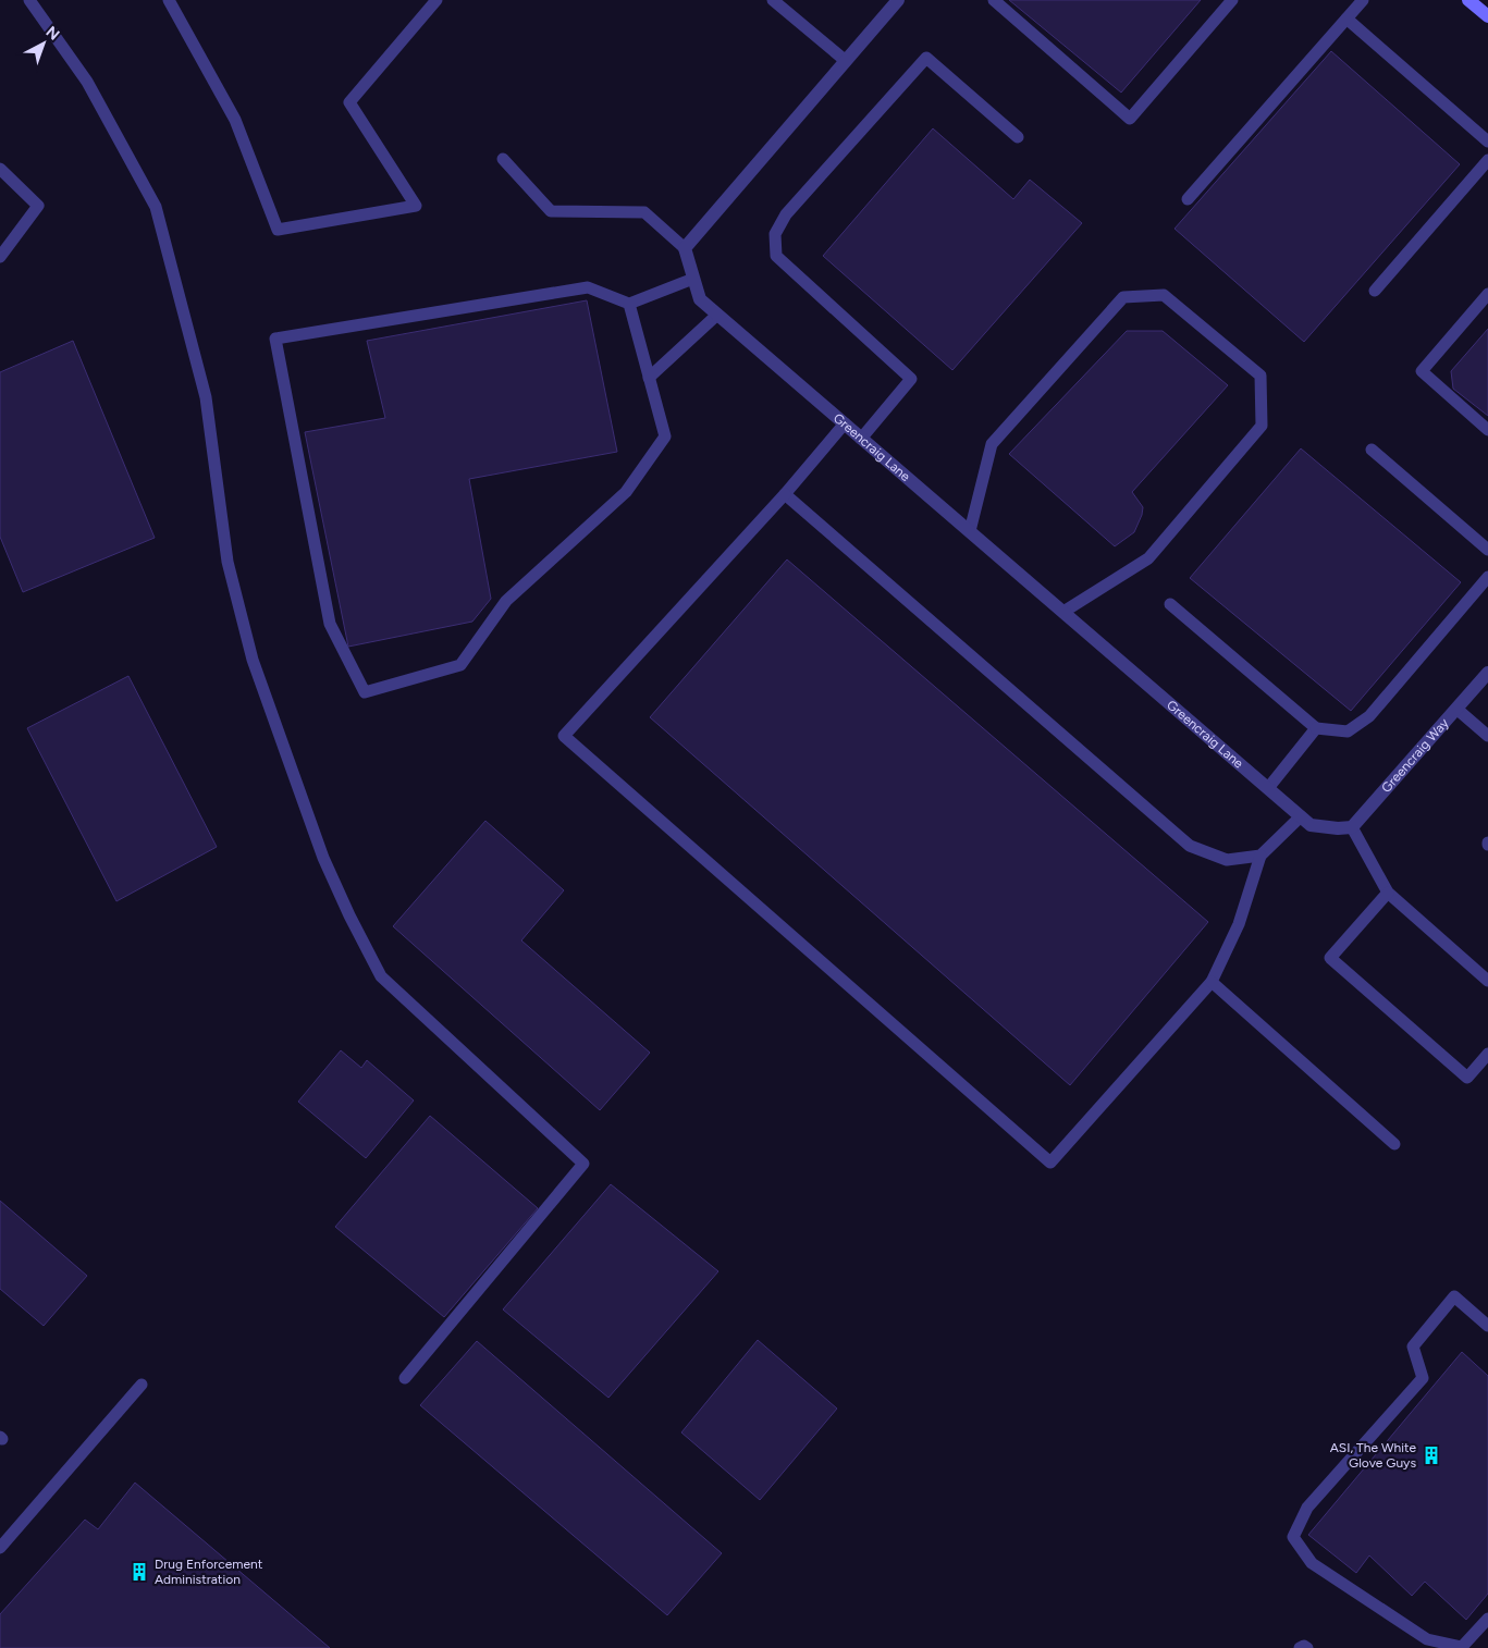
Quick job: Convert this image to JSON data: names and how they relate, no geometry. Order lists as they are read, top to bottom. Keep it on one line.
{"streets":{"street":["Greencraig Lane","Greencraig Way"]},"crossings":[["Greencraig Lane","Greencraig Way"]],"places":{"building":["ASI, The White Glove Guys","Drug Enforcement Administration"]},"north":"top right"}
